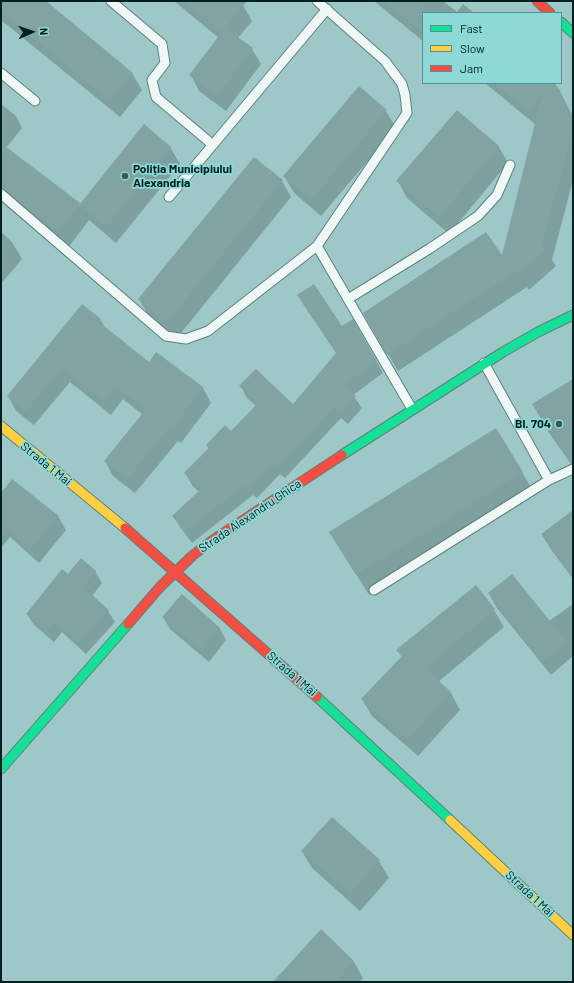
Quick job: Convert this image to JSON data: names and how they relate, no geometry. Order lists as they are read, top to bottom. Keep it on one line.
{"streets":{"street":["Strada 1 Mai","Strada Alexandru Ghica"]},"crossings":[["Strada 1 Mai","Strada Alexandru Ghica"]],"places":["Poliția Municipiului Alexandria","Bl. 704"],"legend":["Fast","Slow","Jam"],"north":"right"}
